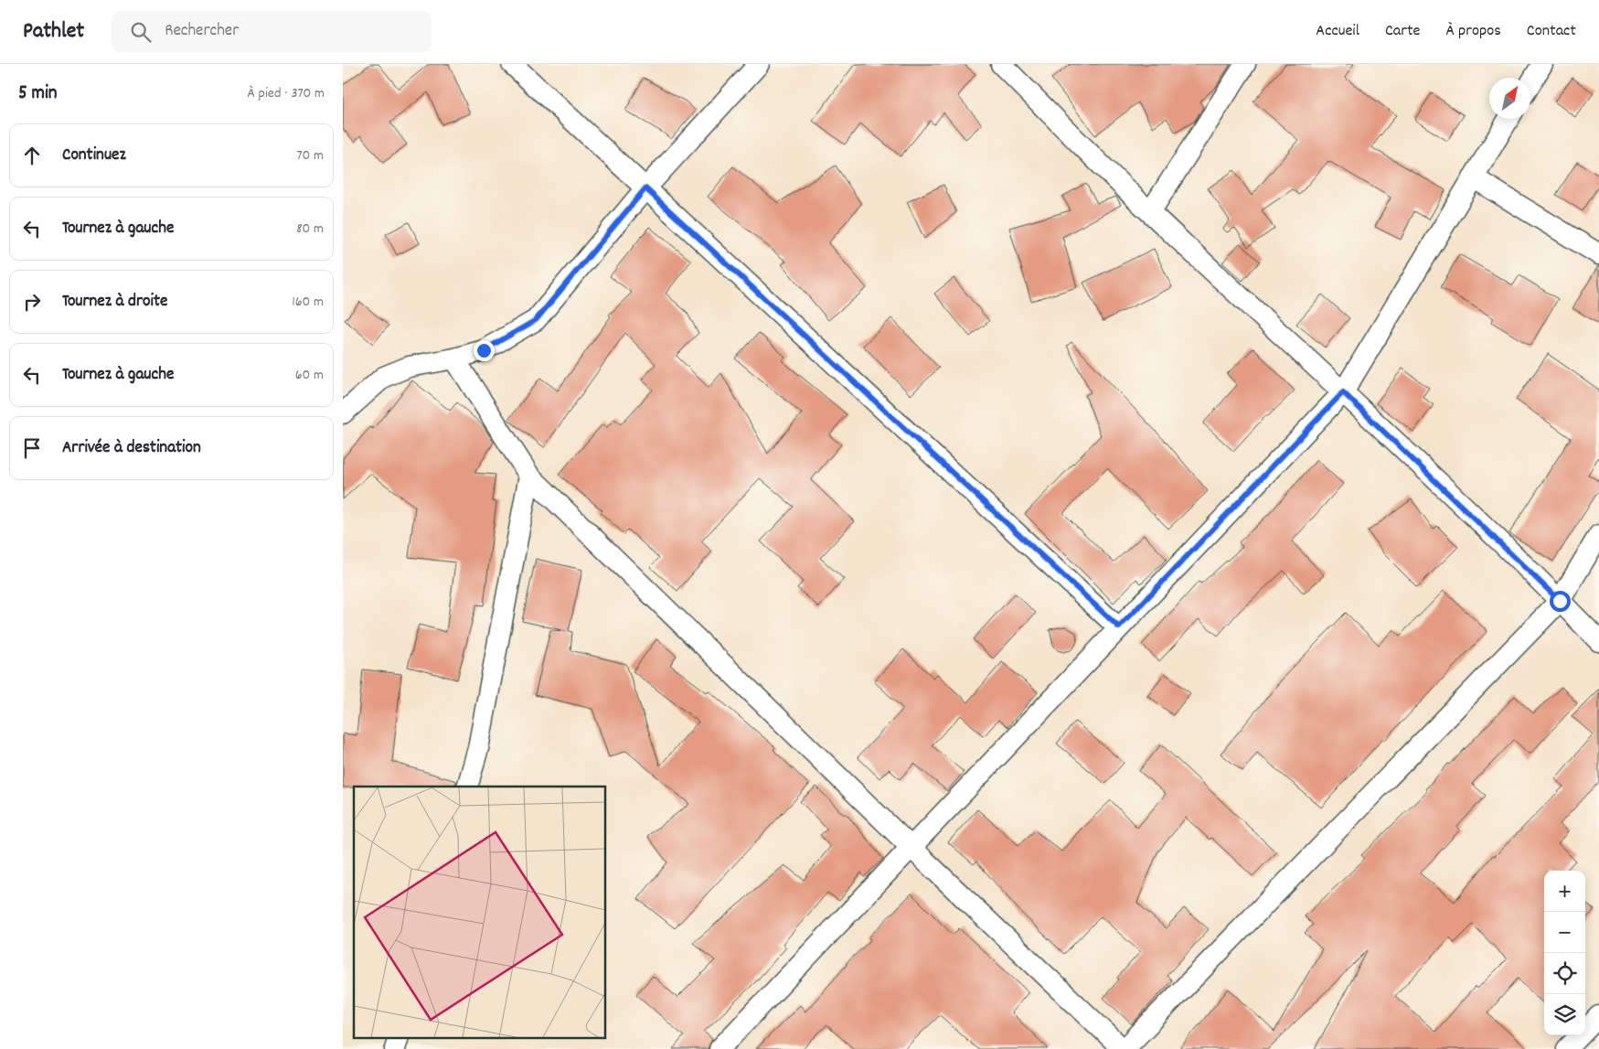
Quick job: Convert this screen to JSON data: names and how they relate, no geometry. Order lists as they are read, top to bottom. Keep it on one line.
{"north":"top right","page":{"header":"Pathlet","search":"Rechercher","nav":["Accueil","Carte","À propos","Contact"],"heading":["5 min","À pied · 370 m"],"list":[["Continuez","70 m"],["Tournez à gauche","80 m"],["Tournez à droite","160 m"],["Tournez à gauche","60 m"],"Arrivée à destination"],"map_buttons":["+","−"]}}
